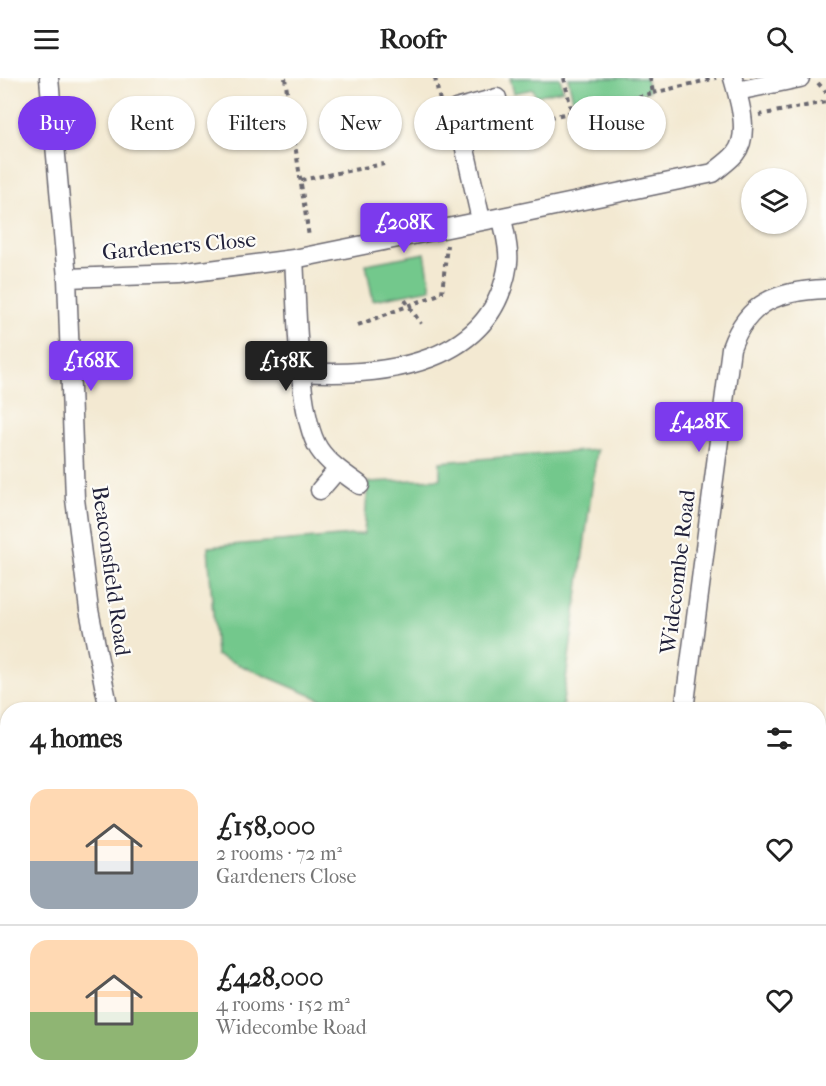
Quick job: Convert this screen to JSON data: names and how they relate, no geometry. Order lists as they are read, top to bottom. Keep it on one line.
{"streets":{"street":["Gardeners Close","Beaconsfield Road","Widecombe Road"]},"crossings":[["Gardeners Close","Beaconsfield Road"]],"page":{"header":"Roofr","chip":["Buy","Rent","Filters","New","Apartment","House"],"price":["£208K","£168K","£158K","£428K"],"heading":"4 homes","list":[{"name":"£158,000","note":"2 rooms · 72 m² · Gardeners Close"},{"name":"£428,000","note":"4 rooms · 152 m² · Widecombe Road"}]}}
